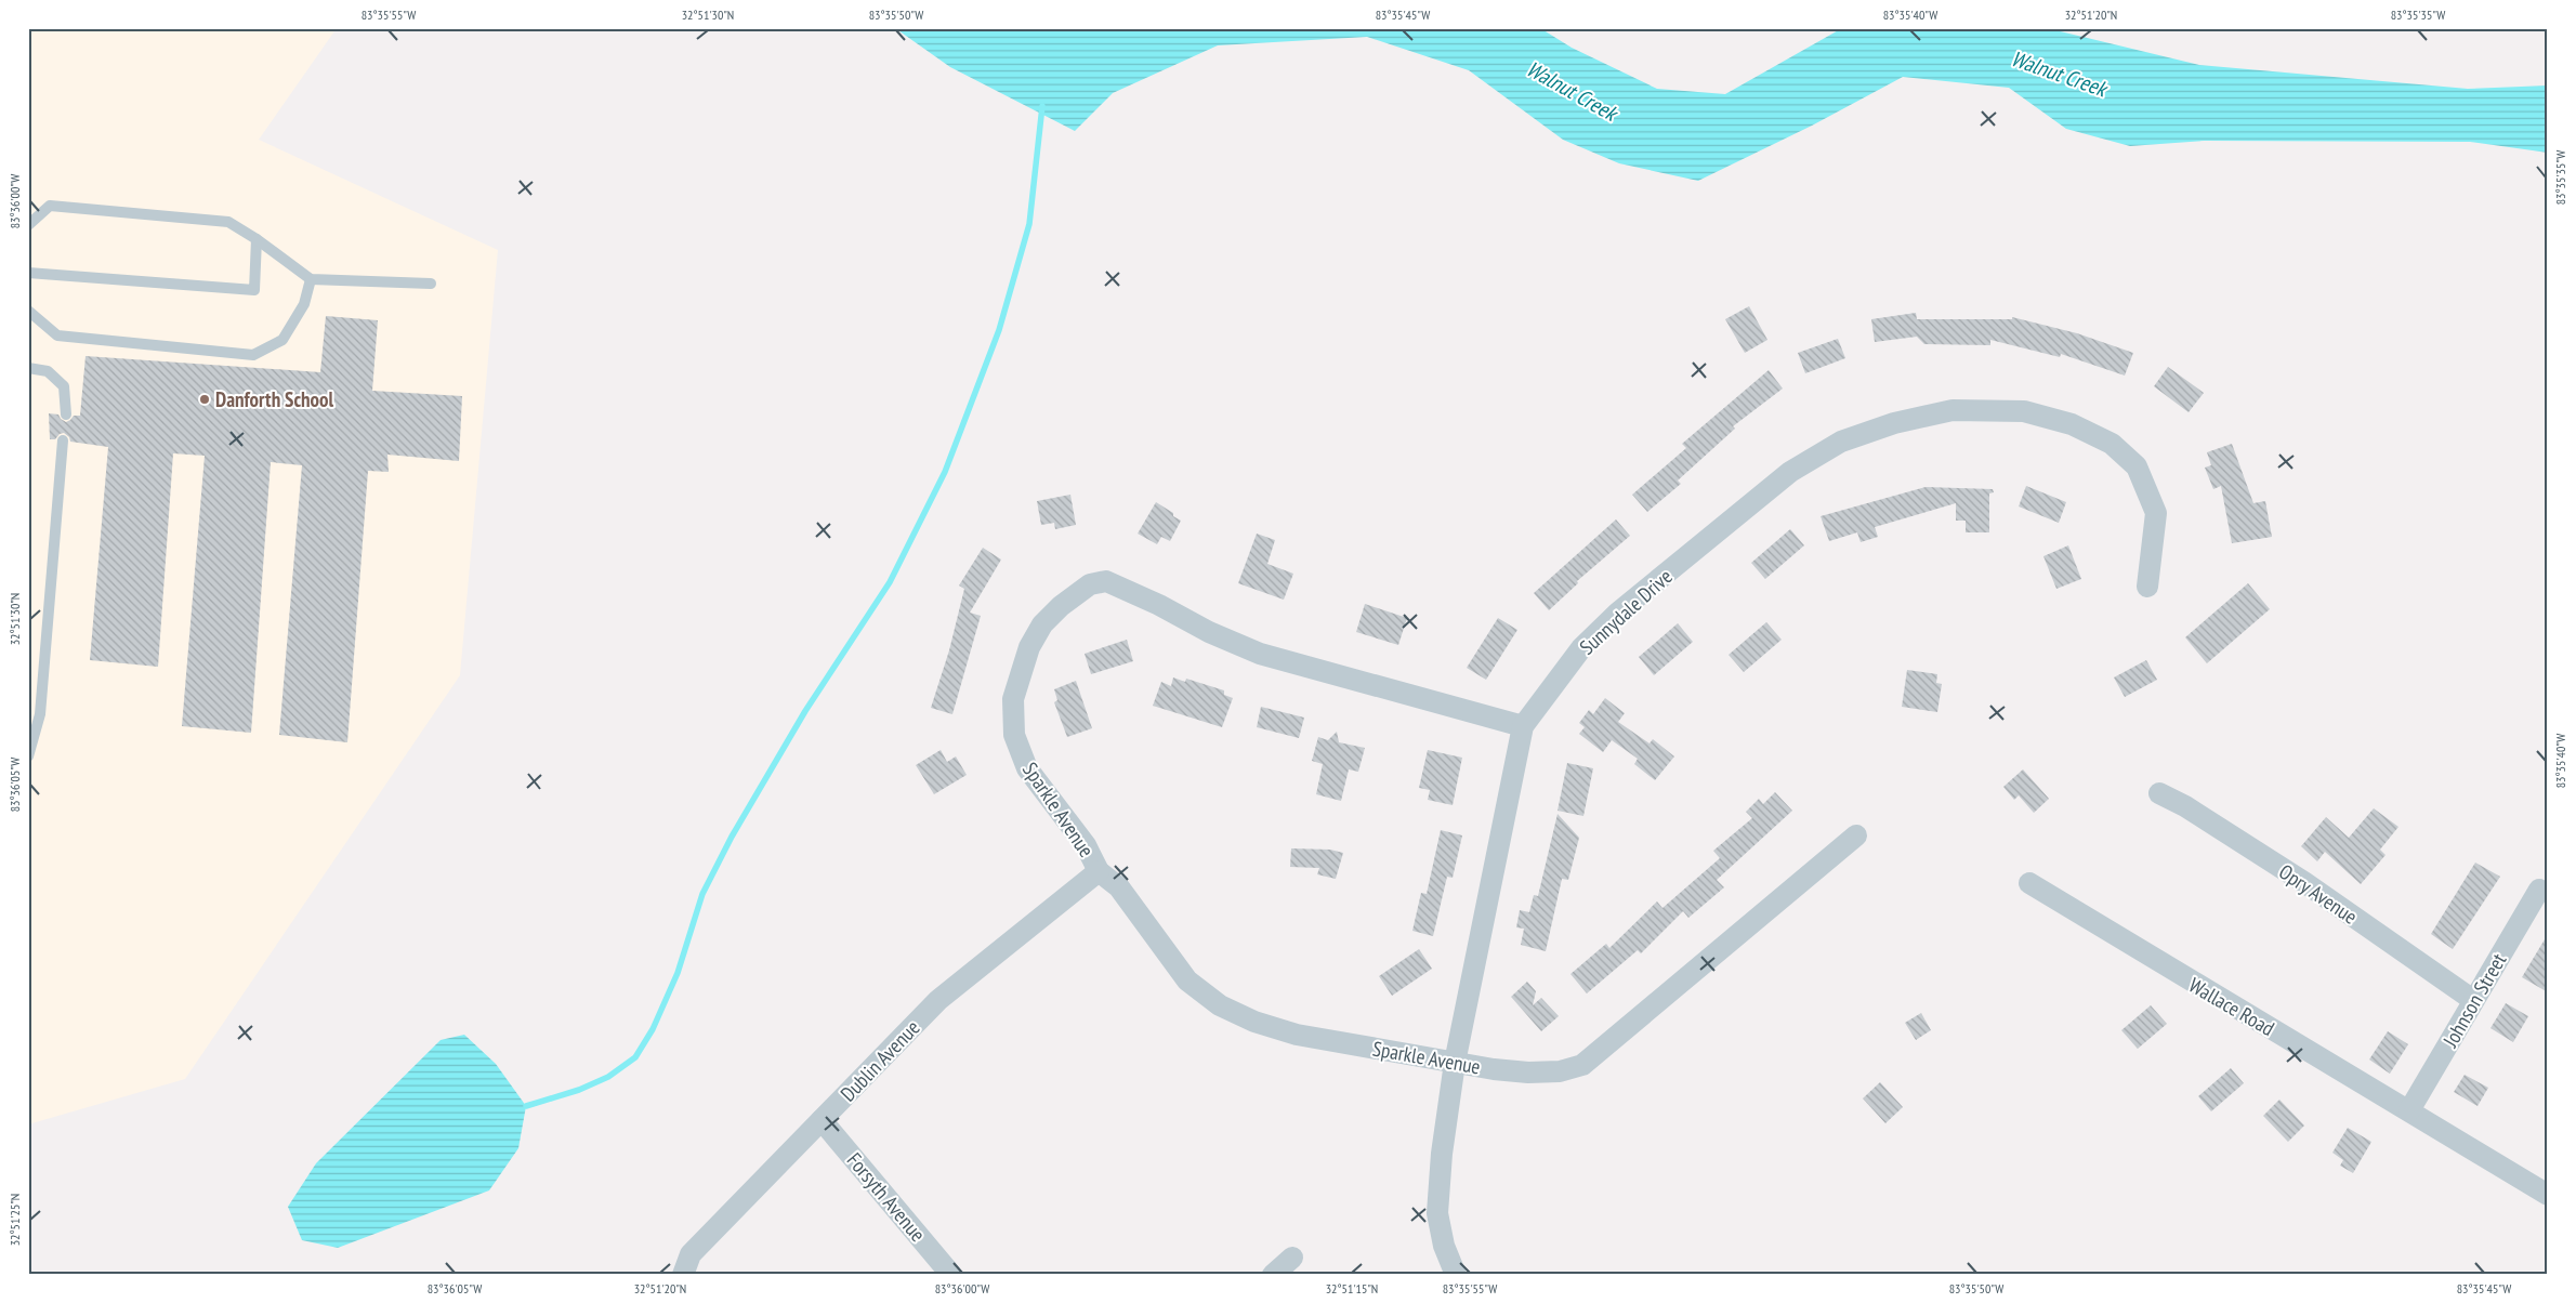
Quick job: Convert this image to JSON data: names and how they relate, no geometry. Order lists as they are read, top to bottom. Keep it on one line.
{"streets":{"street":["Sunnydale Drive","Sparkle Avenue","Opry Avenue","Johnson Street","Wallace Road","Dublin Avenue","Forsyth Avenue"]},"crossings":[["Sunnydale Drive","Sparkle Avenue"],["Sparkle Avenue","Dublin Avenue"],["Opry Avenue","Johnson Street"],["Johnson Street","Wallace Road"],["Dublin Avenue","Forsyth Avenue"]],"water":["Walnut Creek"],"places":["Danforth School"],"coordinates":["83°35'55\"W","32°51'30\"N","83°35'50\"W","83°35'45\"W","83°35'40\"W","32°51'20\"N","83°35'35\"W","83°36'00\"W","83°36'05\"W","32°51'25\"N","32°51'15\"N"]}
